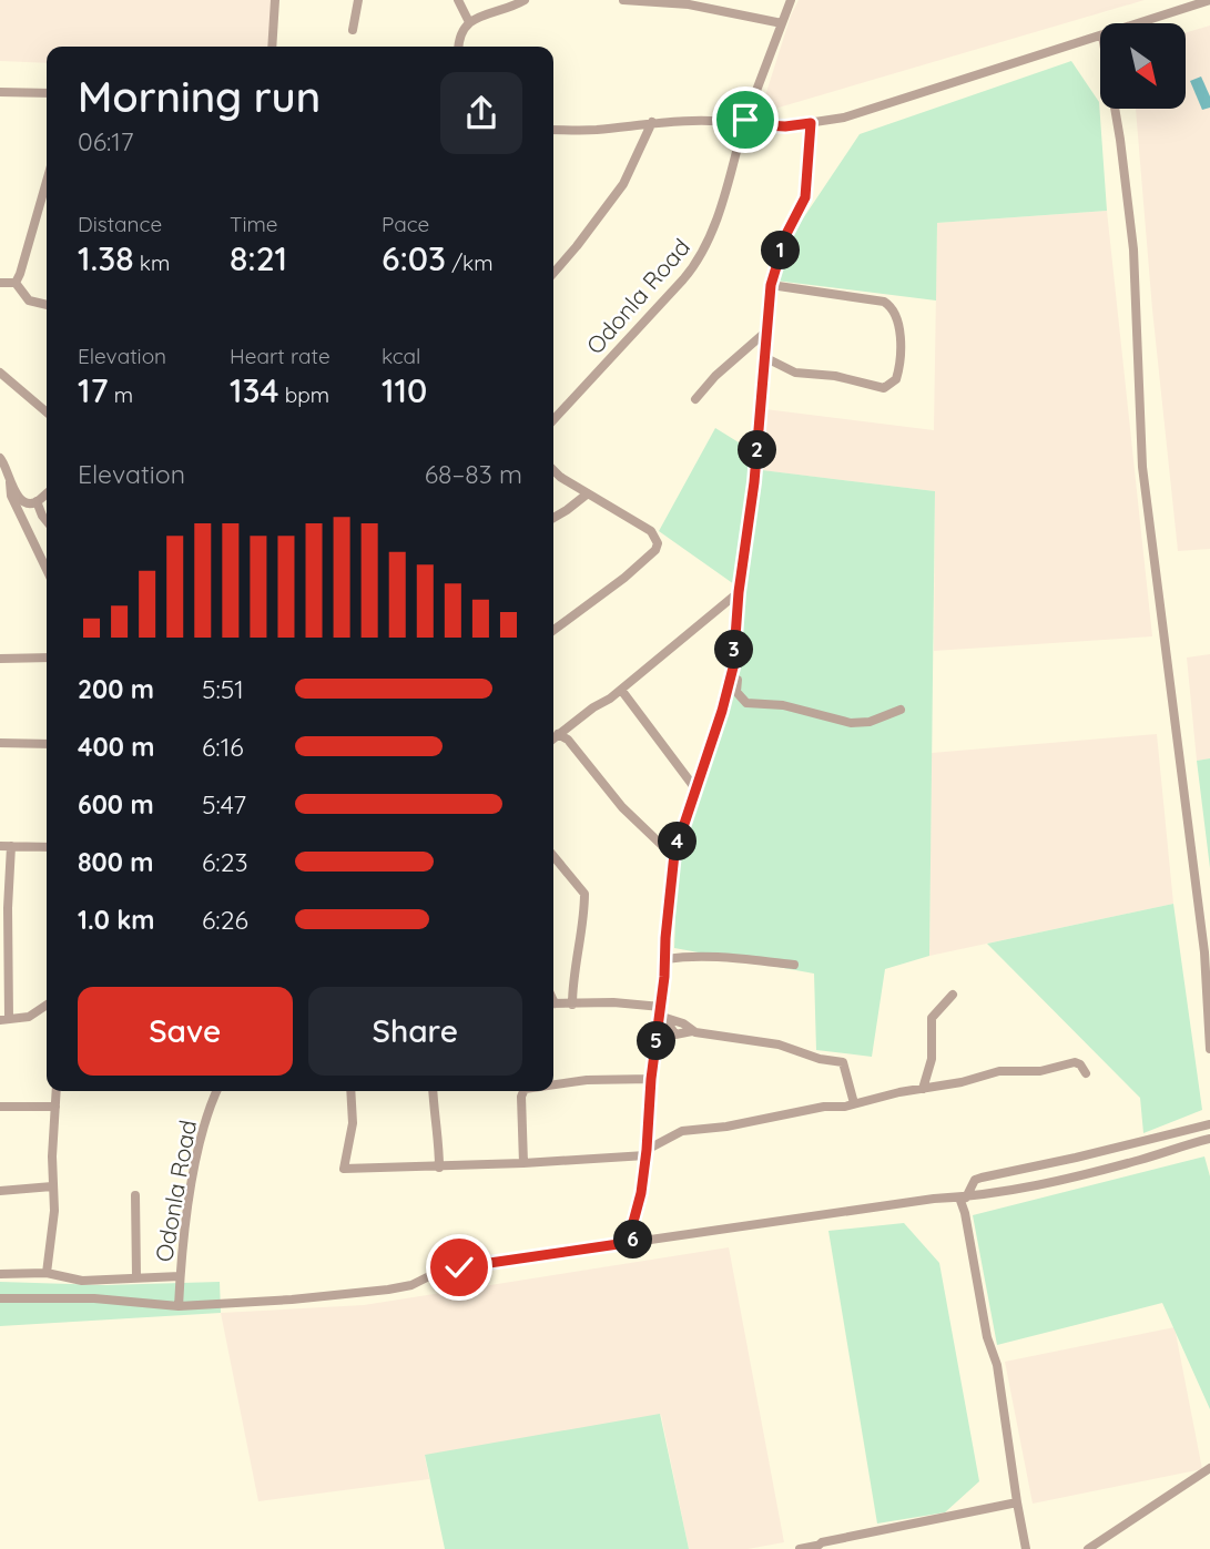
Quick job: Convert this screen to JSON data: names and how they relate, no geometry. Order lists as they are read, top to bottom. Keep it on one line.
{"streets":{"street":["Odonla Road"]},"north":"bottom right","page":{"heading":["Morning run","06:17"],"stats":[["Distance","1.38 km"],["Time","8:21"],["Pace","6:03 /km"],["Elevation","17 m"],["Heart rate","134 bpm"],["kcal","110"]],"pins":["1","2","3","4","5","6"],"chart":["Elevation","68–83 m"],"list":[{"name":"200 m","note":"5:51"},{"name":"400 m","note":"6:16"},{"name":"600 m","note":"5:47"},{"name":"800 m","note":"6:23"},{"name":"1.0 km","note":"6:26"}],"buttons":["Save","Share"]}}
